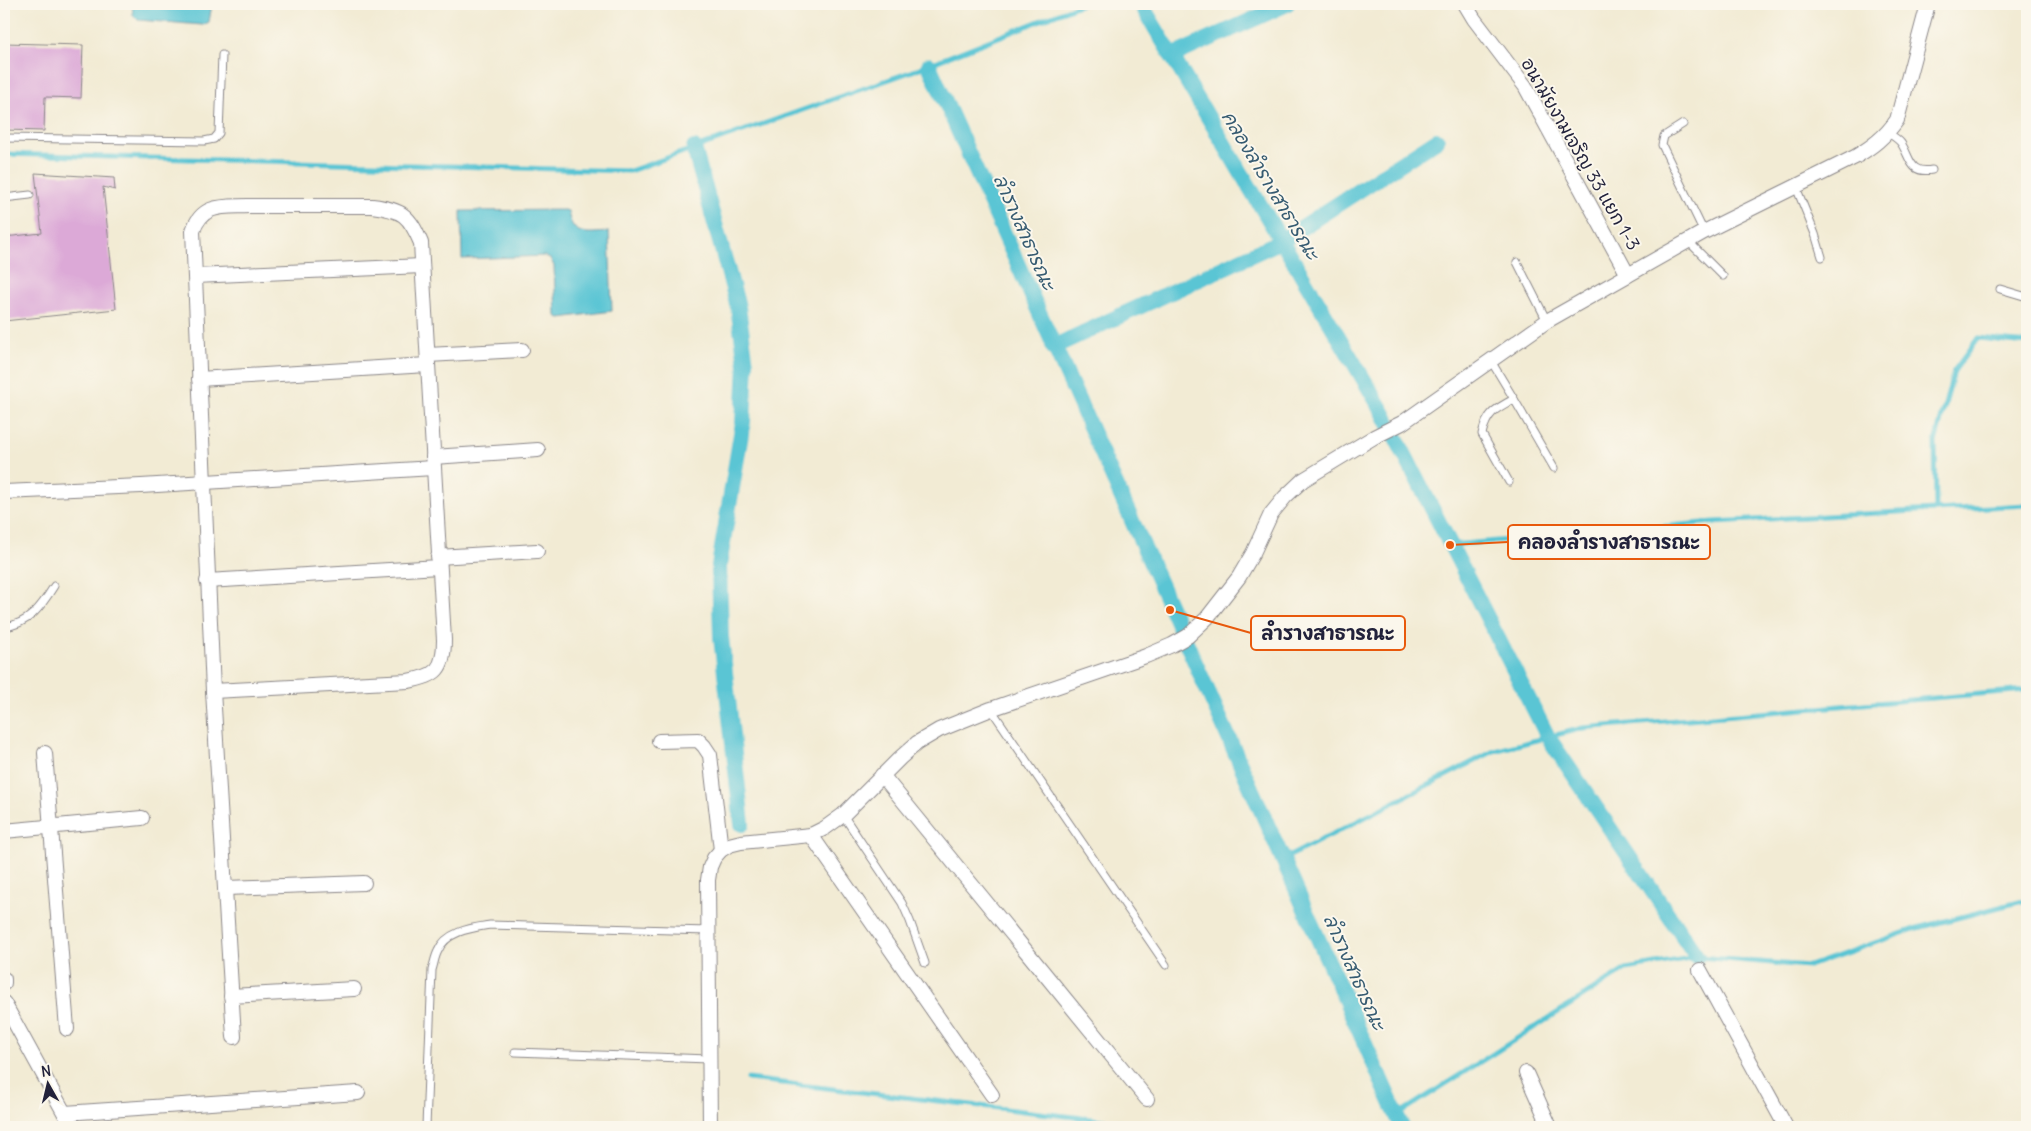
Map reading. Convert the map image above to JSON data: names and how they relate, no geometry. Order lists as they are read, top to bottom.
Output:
{
  "streets": {
    "street": ["อนามัยงามเจริญ 33 แยก 1-3"]
  },
  "water": ["คลองลำรางสาธารณะ", "ลำรางสาธารณะ"],
  "places": ["คลองลำรางสาธารณะ", "ลำรางสาธารณะ"],
  "north": "top"
}
